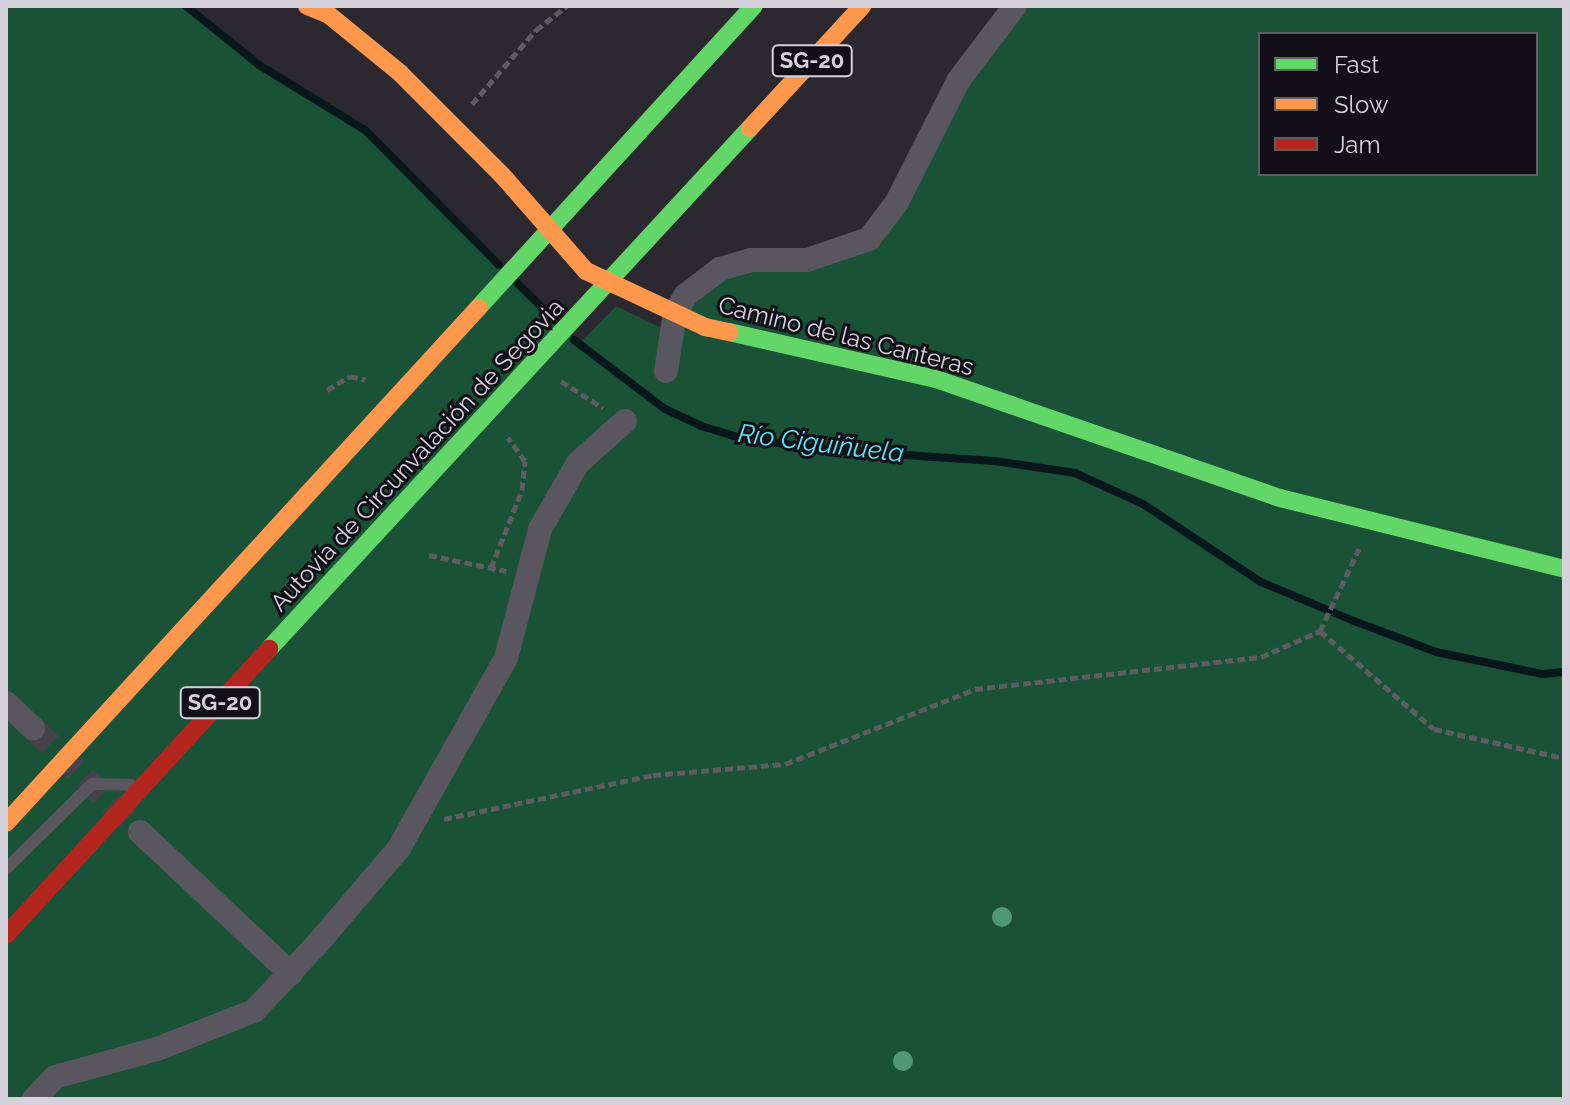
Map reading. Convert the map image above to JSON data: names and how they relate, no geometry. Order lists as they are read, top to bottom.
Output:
{
  "streets": {
    "main road": ["SG-20", "Camino de las Canteras", "Autovía de Circunvalación de Segovia"]
  },
  "water": ["Río Ciguiñuela"],
  "legend": ["Fast", "Slow", "Jam"]
}
